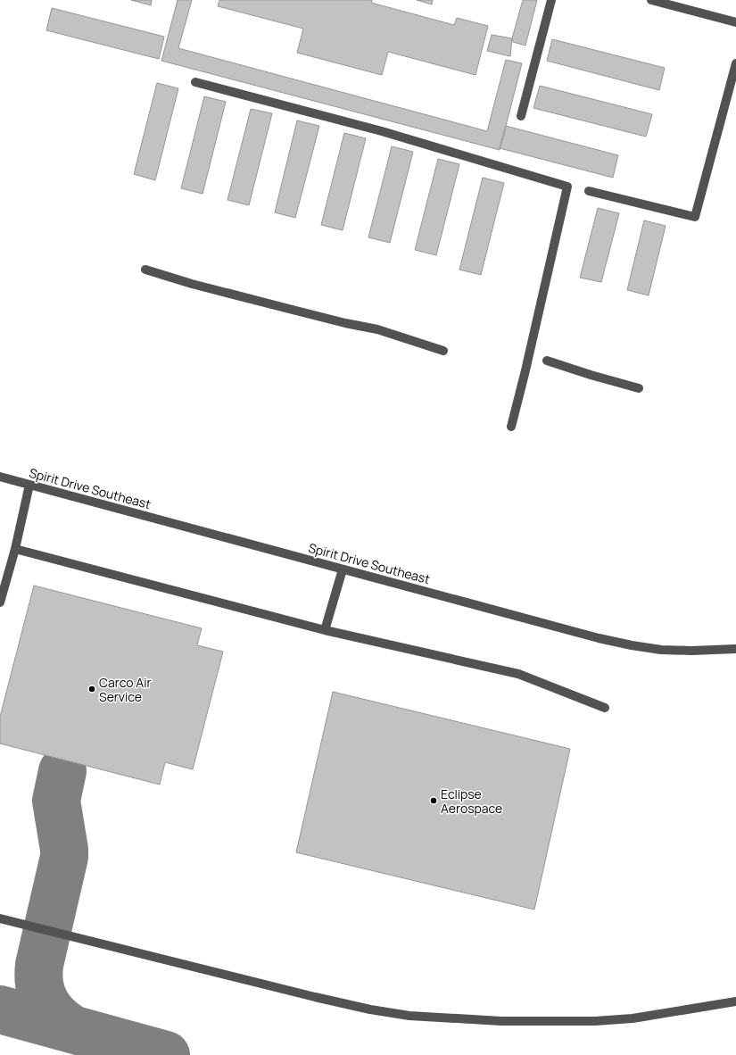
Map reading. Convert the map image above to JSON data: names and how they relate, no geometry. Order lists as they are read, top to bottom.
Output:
{
  "streets": {
    "street": ["Spirit Drive Southeast"]
  },
  "places": ["Carco Air Service", "Eclipse Aerospace"]
}
